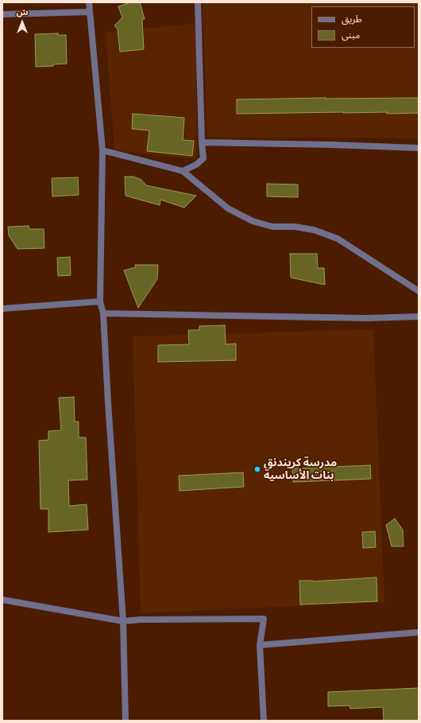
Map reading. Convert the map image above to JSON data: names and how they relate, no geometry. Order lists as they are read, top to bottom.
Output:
{
  "places": ["مدرسة كريندنق بنات الأساسية"],
  "legend": ["طريق", "مبنى"],
  "north": "top"
}
